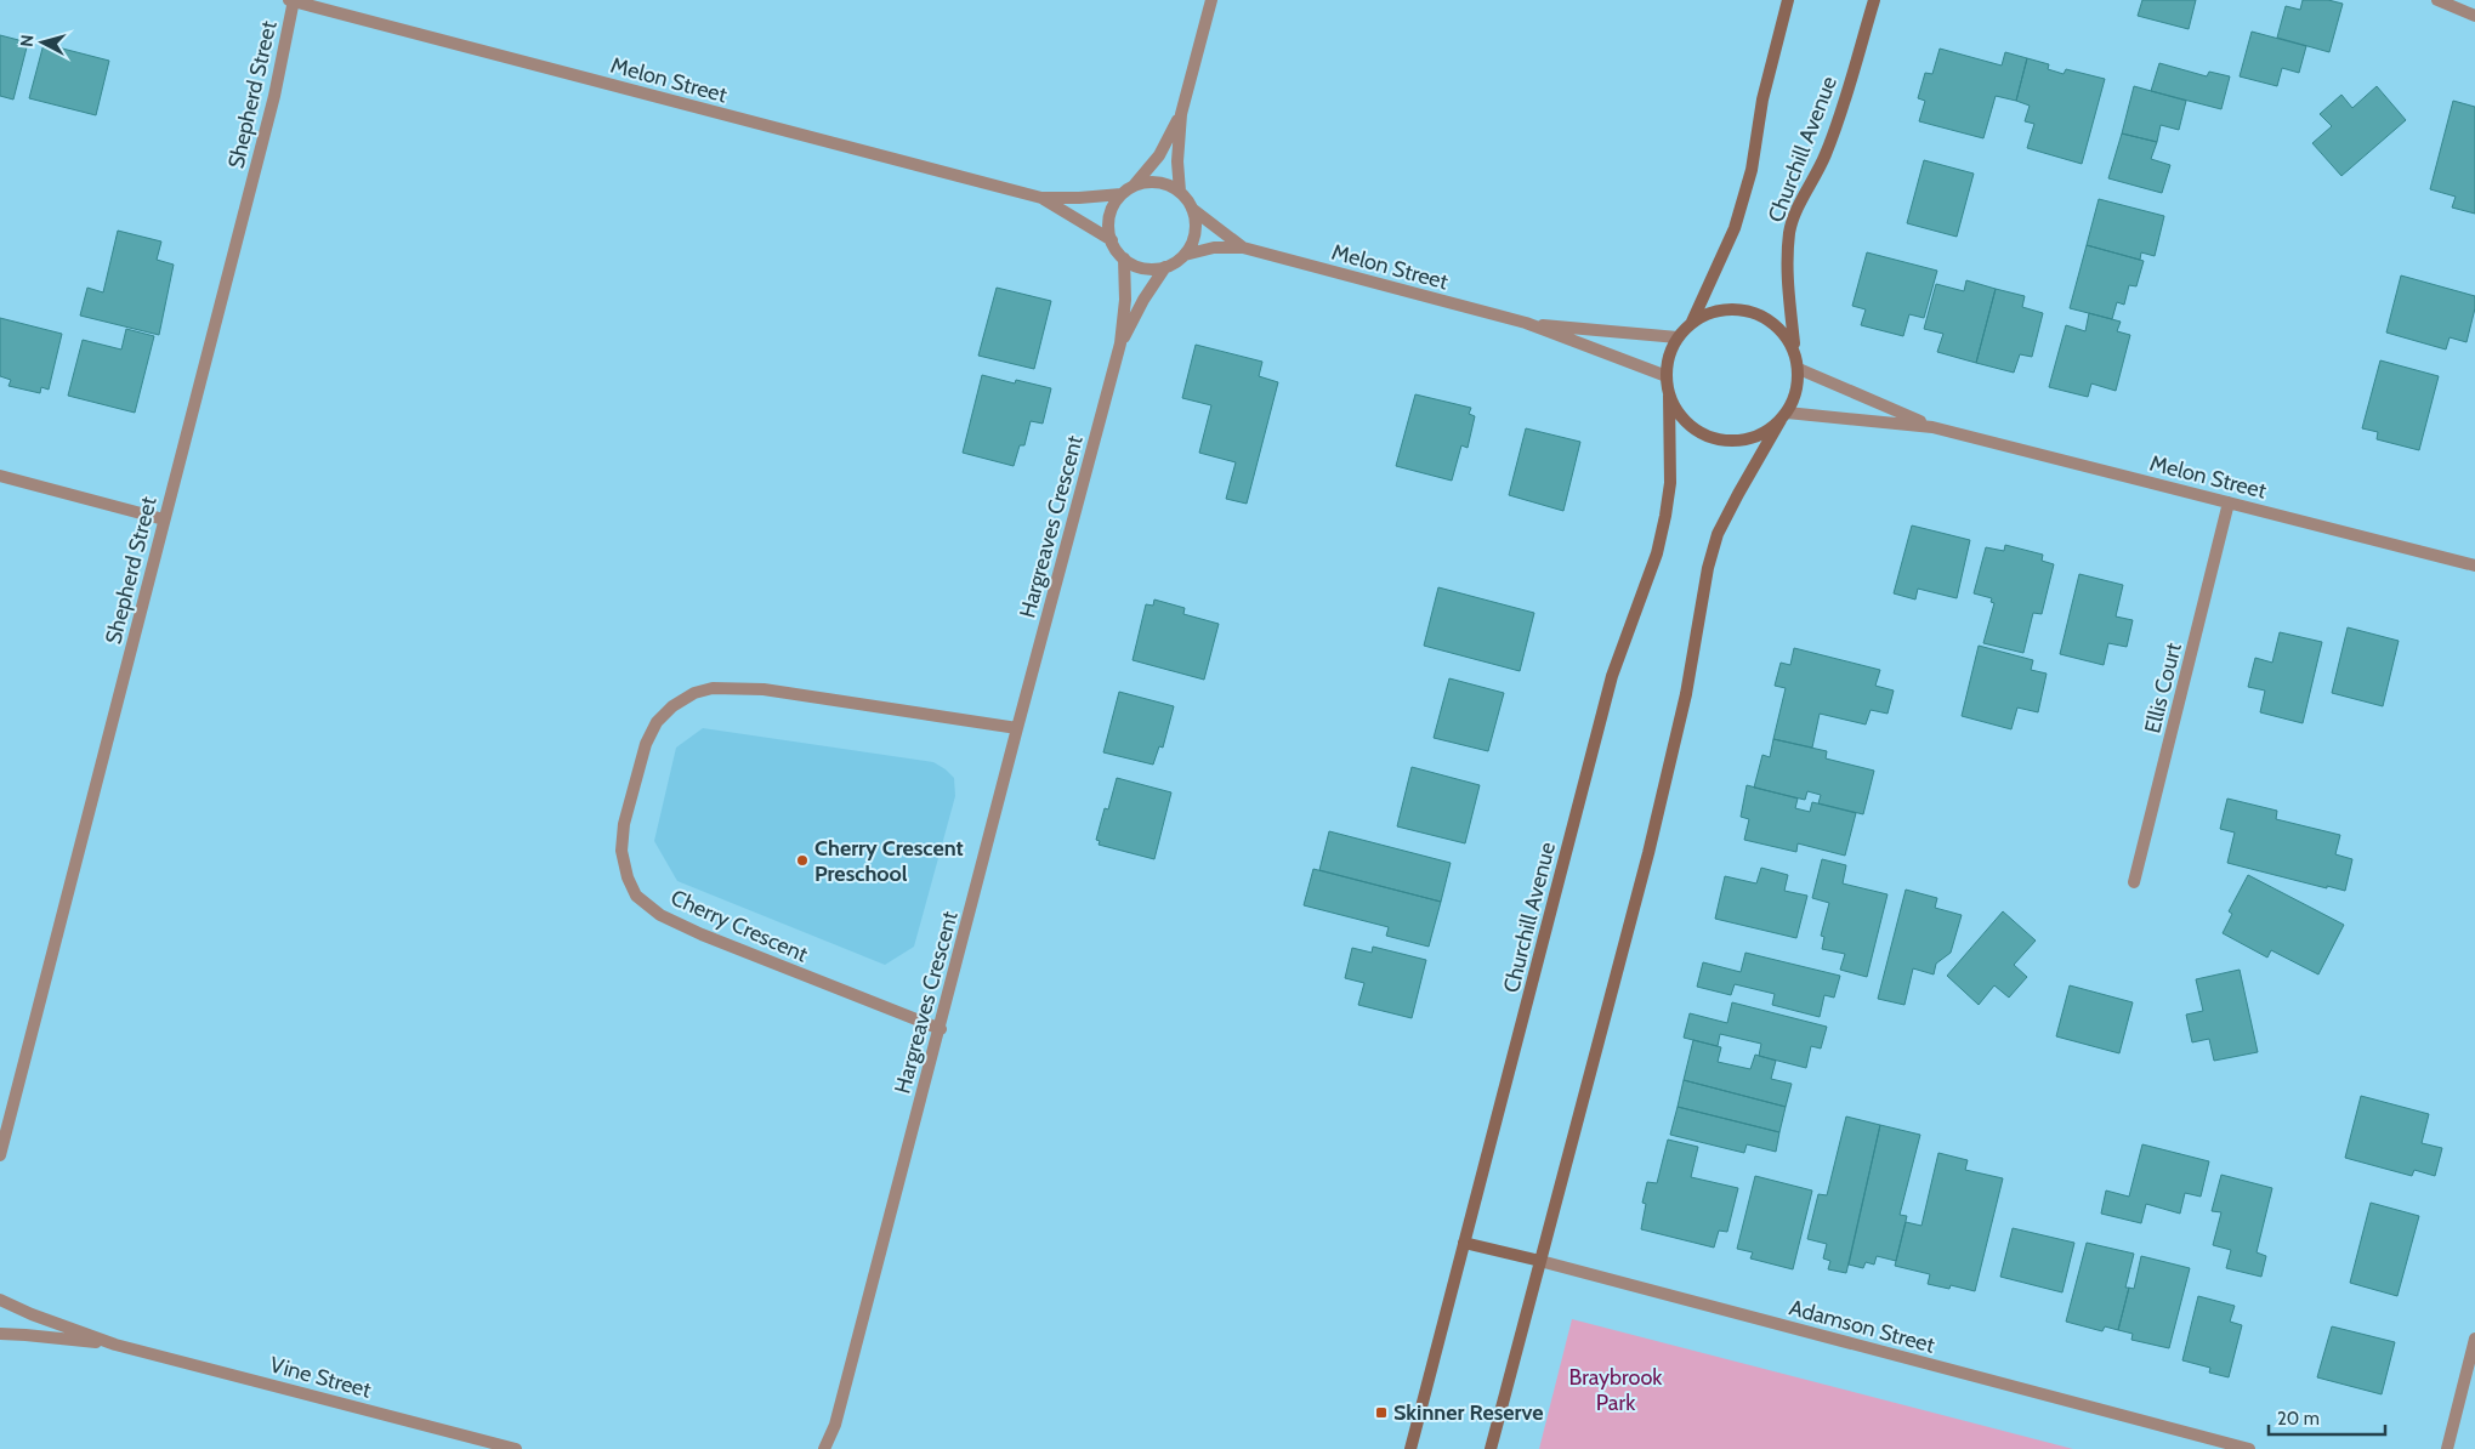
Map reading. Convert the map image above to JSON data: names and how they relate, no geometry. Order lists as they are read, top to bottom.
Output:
{
  "streets": {
    "main road": ["Churchill Avenue", "Adamson Street"],
    "street": [
      "Melon Street",
      "Shepherd Street",
      "Hargreaves Crescent",
      "Ellis Court",
      "Cherry Crescent",
      "Vine Street"
    ]
  },
  "crossings": [
    ["Melon Street", "Shepherd Street"],
    ["Melon Street", "Churchill Avenue"],
    ["Melon Street", "Hargreaves Crescent"],
    ["Melon Street", "Ellis Court"],
    ["Churchill Avenue", "Adamson Street"],
    ["Hargreaves Crescent", "Cherry Crescent"]
  ],
  "parks": ["Braybrook Park"],
  "places": {
    "other": ["Cherry Crescent Preschool"],
    "transit": ["Skinner Reserve"]
  },
  "scale_bar": "20 m",
  "north": "left"
}
